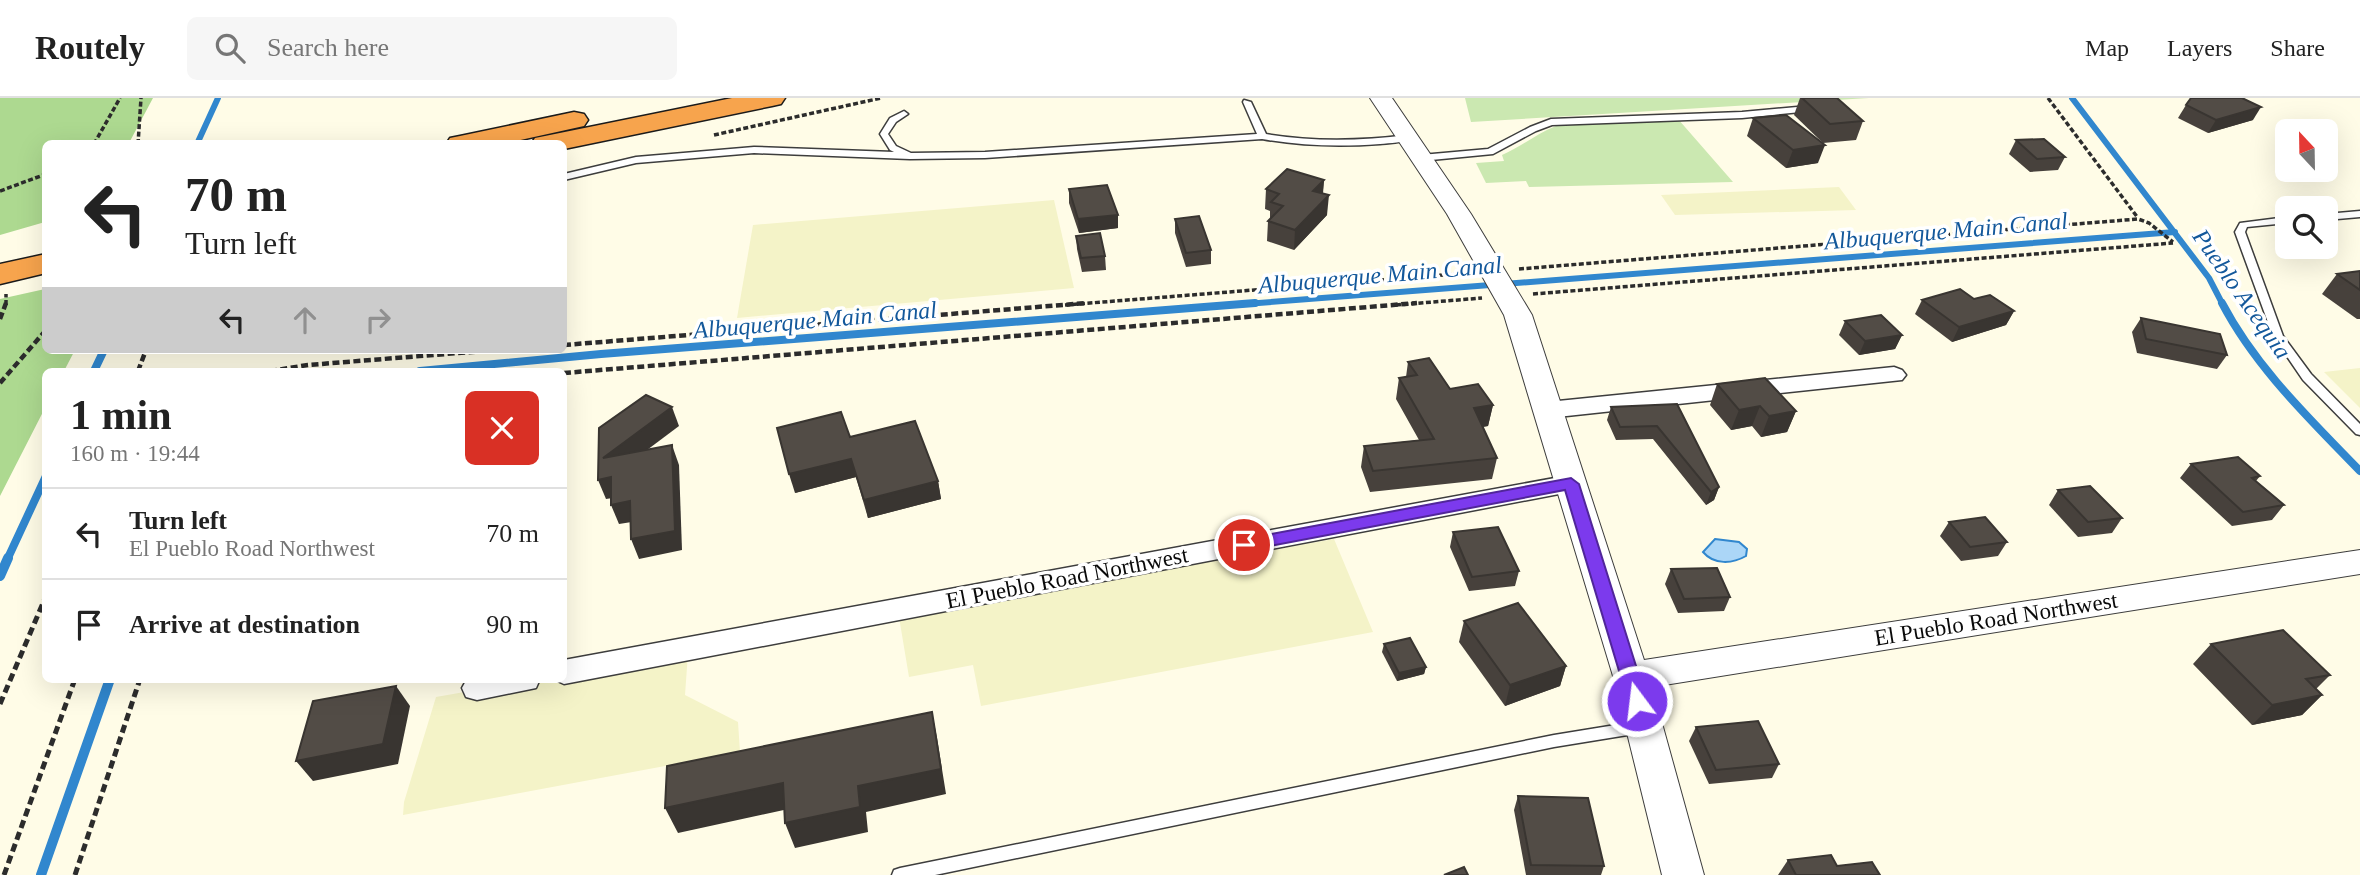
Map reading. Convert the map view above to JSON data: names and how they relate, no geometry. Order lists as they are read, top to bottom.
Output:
{
  "streets": {
    "street": ["El Pueblo Road Northwest"]
  },
  "water": ["Albuquerque Main Canal", "Pueblo Acequia"],
  "north": "top",
  "page": {
    "header": "Routely",
    "search": "Search here",
    "nav": ["Map", "Layers", "Share"],
    "turn": ["70 m", "Turn left"],
    "heading": ["1 min", "160 m · 19:44"],
    "list": [
      {
        "name": "Turn left",
        "note": "El Pueblo Road Northwest",
        "value": "70 m"
      },
      {
        "name": "Arrive at destination",
        "value": "90 m"
      }
    ]
  }
}
